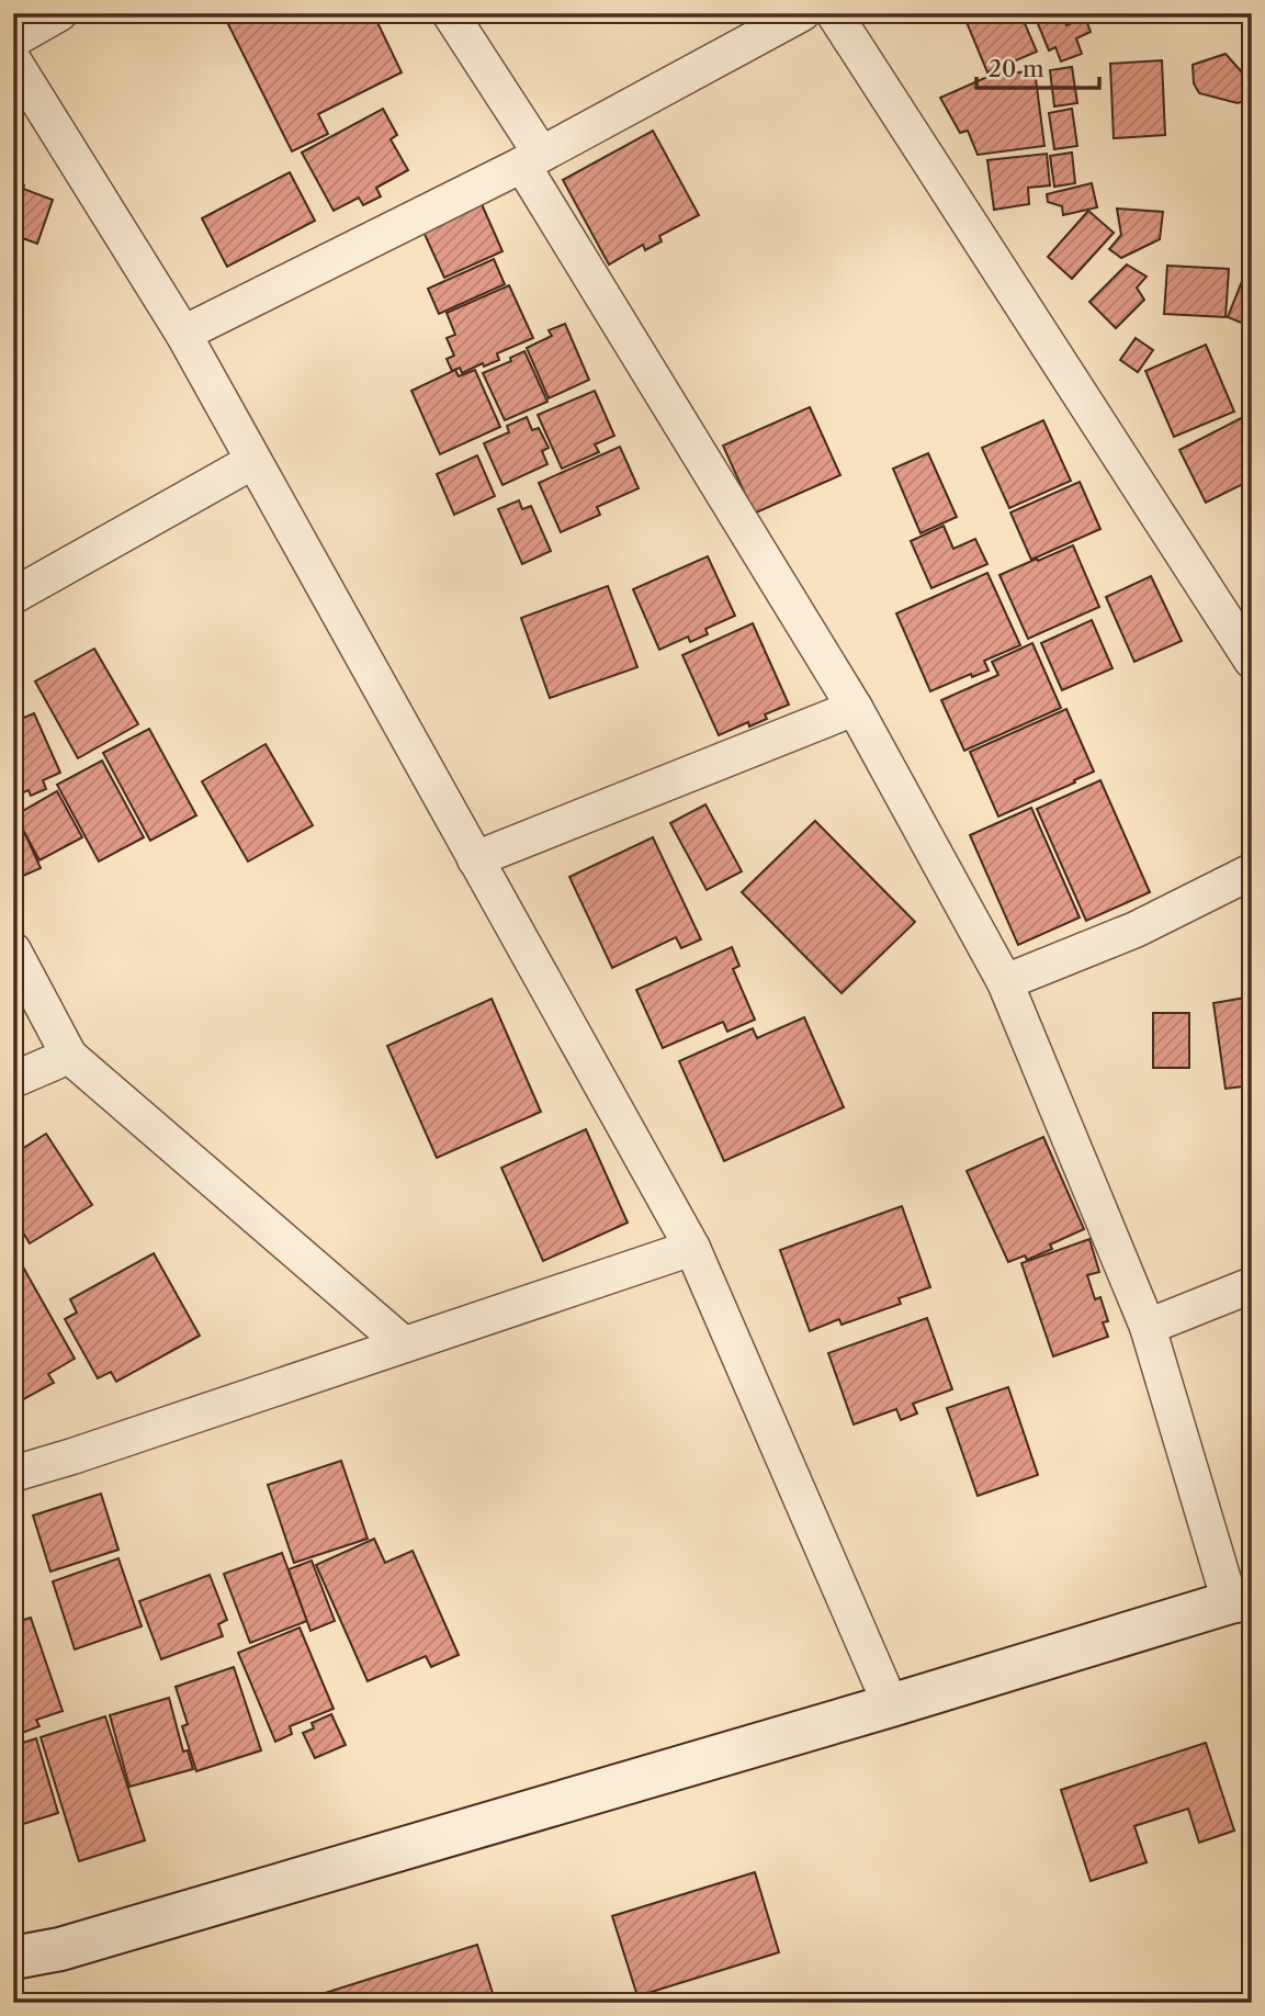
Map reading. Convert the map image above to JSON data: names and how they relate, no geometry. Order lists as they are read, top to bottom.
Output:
{
  "scale_bar": "20 m"
}
